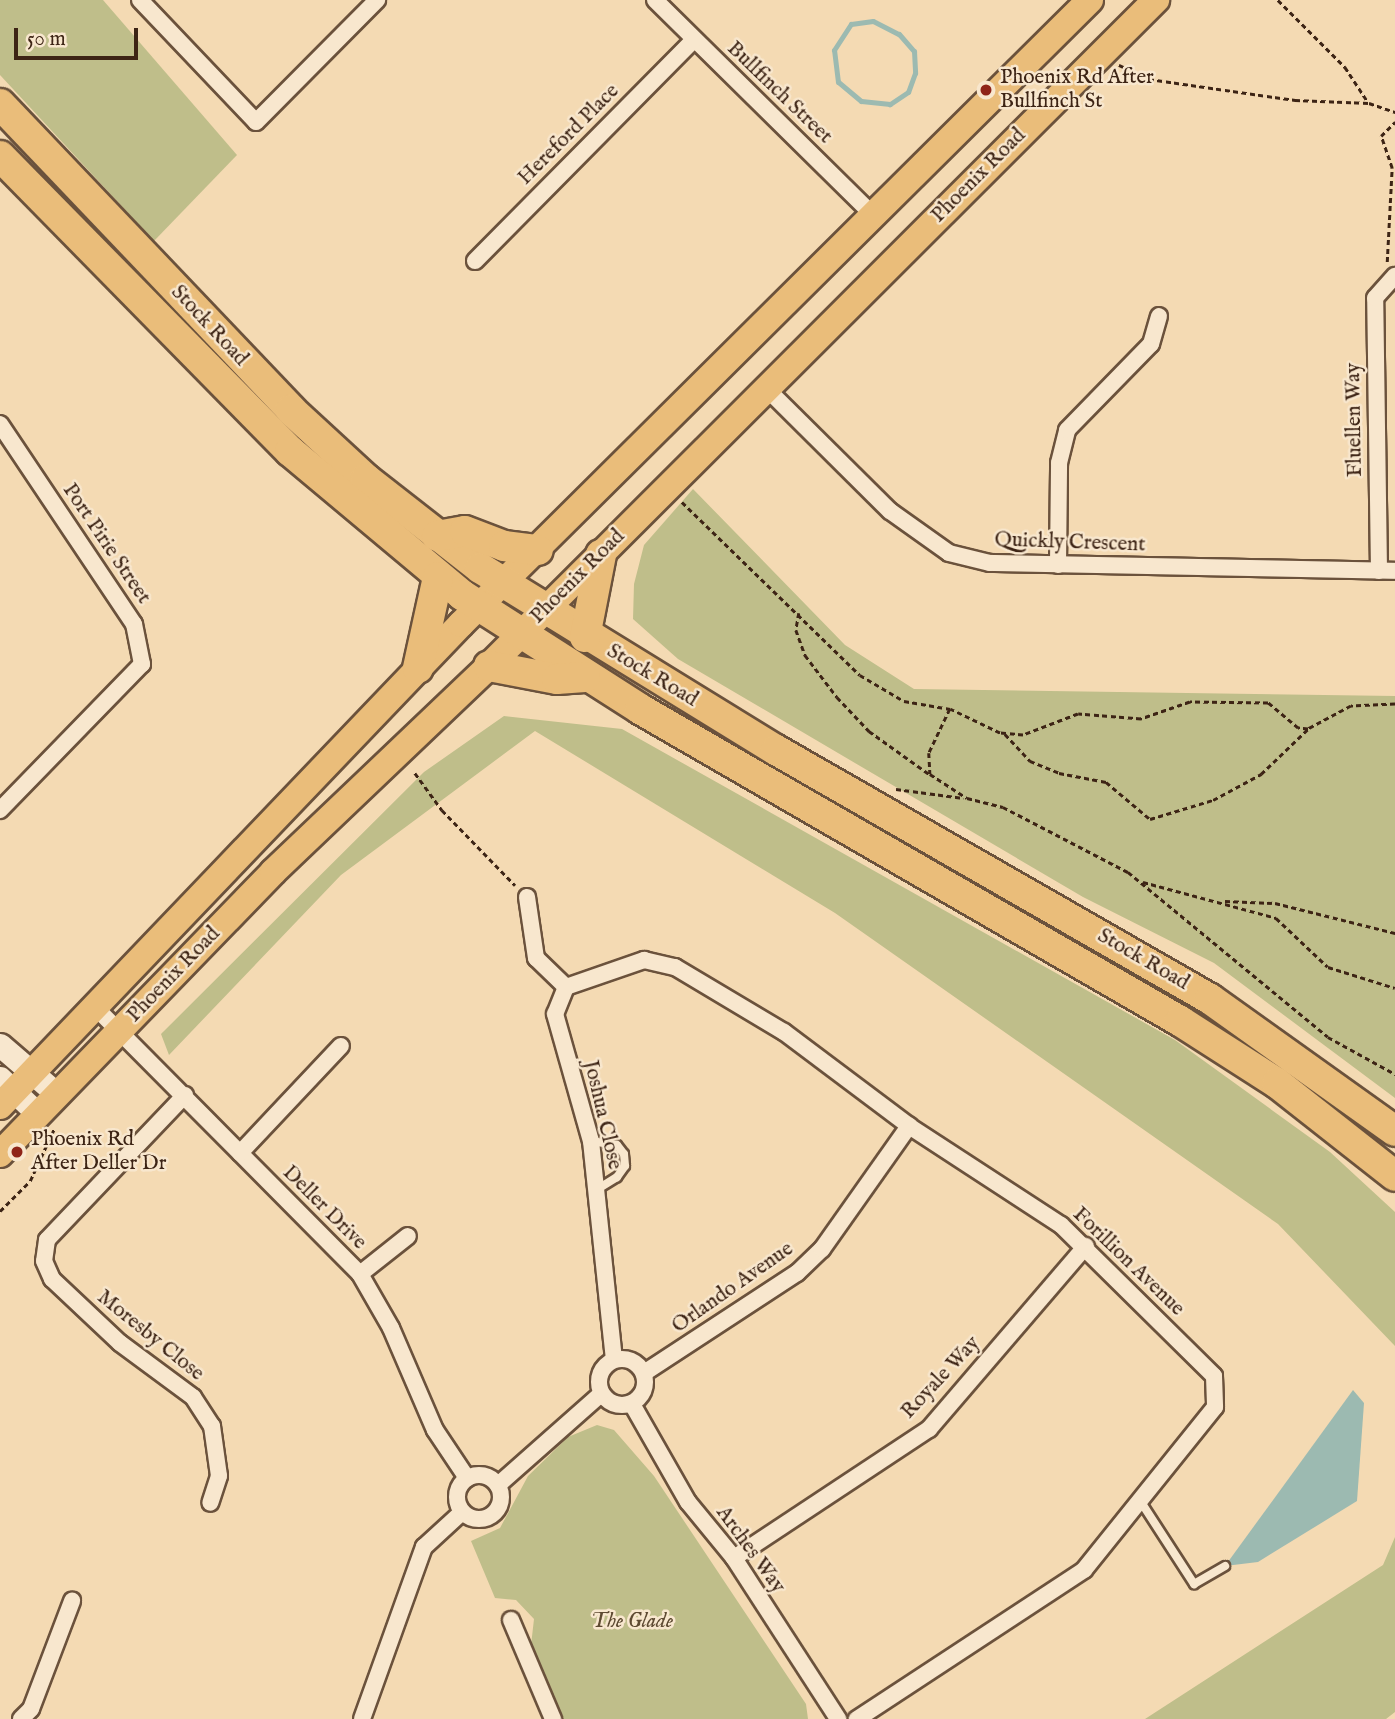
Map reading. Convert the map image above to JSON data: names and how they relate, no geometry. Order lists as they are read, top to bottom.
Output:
{
  "streets": {
    "highway": ["Stock Road"],
    "main road": ["Phoenix Road"],
    "street": [
      "Bullfinch Street",
      "Hereford Place",
      "Fluellen Way",
      "Quickly Crescent",
      "Port Pirie Street",
      "Joshua Close",
      "Deller Drive",
      "Forillion Avenue",
      "Orlando Avenue",
      "Moresby Close",
      "Royale Way",
      "Arches Way"
    ]
  },
  "crossings": [
    ["Bullfinch Street", "Hereford Place"],
    ["Bullfinch Street", "Phoenix Road"],
    ["Phoenix Road", "Stock Road"],
    ["Phoenix Road", "Quickly Crescent"],
    ["Phoenix Road", "Deller Drive"],
    ["Fluellen Way", "Quickly Crescent"],
    ["Joshua Close", "Forillion Avenue"],
    ["Joshua Close", "Orlando Avenue"],
    ["Joshua Close", "Arches Way"],
    ["Deller Drive", "Moresby Close"],
    ["Forillion Avenue", "Orlando Avenue"],
    ["Forillion Avenue", "Royale Way"],
    ["Orlando Avenue", "Arches Way"],
    ["Royale Way", "Arches Way"]
  ],
  "parks": ["The Glade"],
  "places": ["Phoenix Rd After Bullfinch St", "Phoenix Rd After Deller Dr"],
  "scale_bar": "50 m"
}
